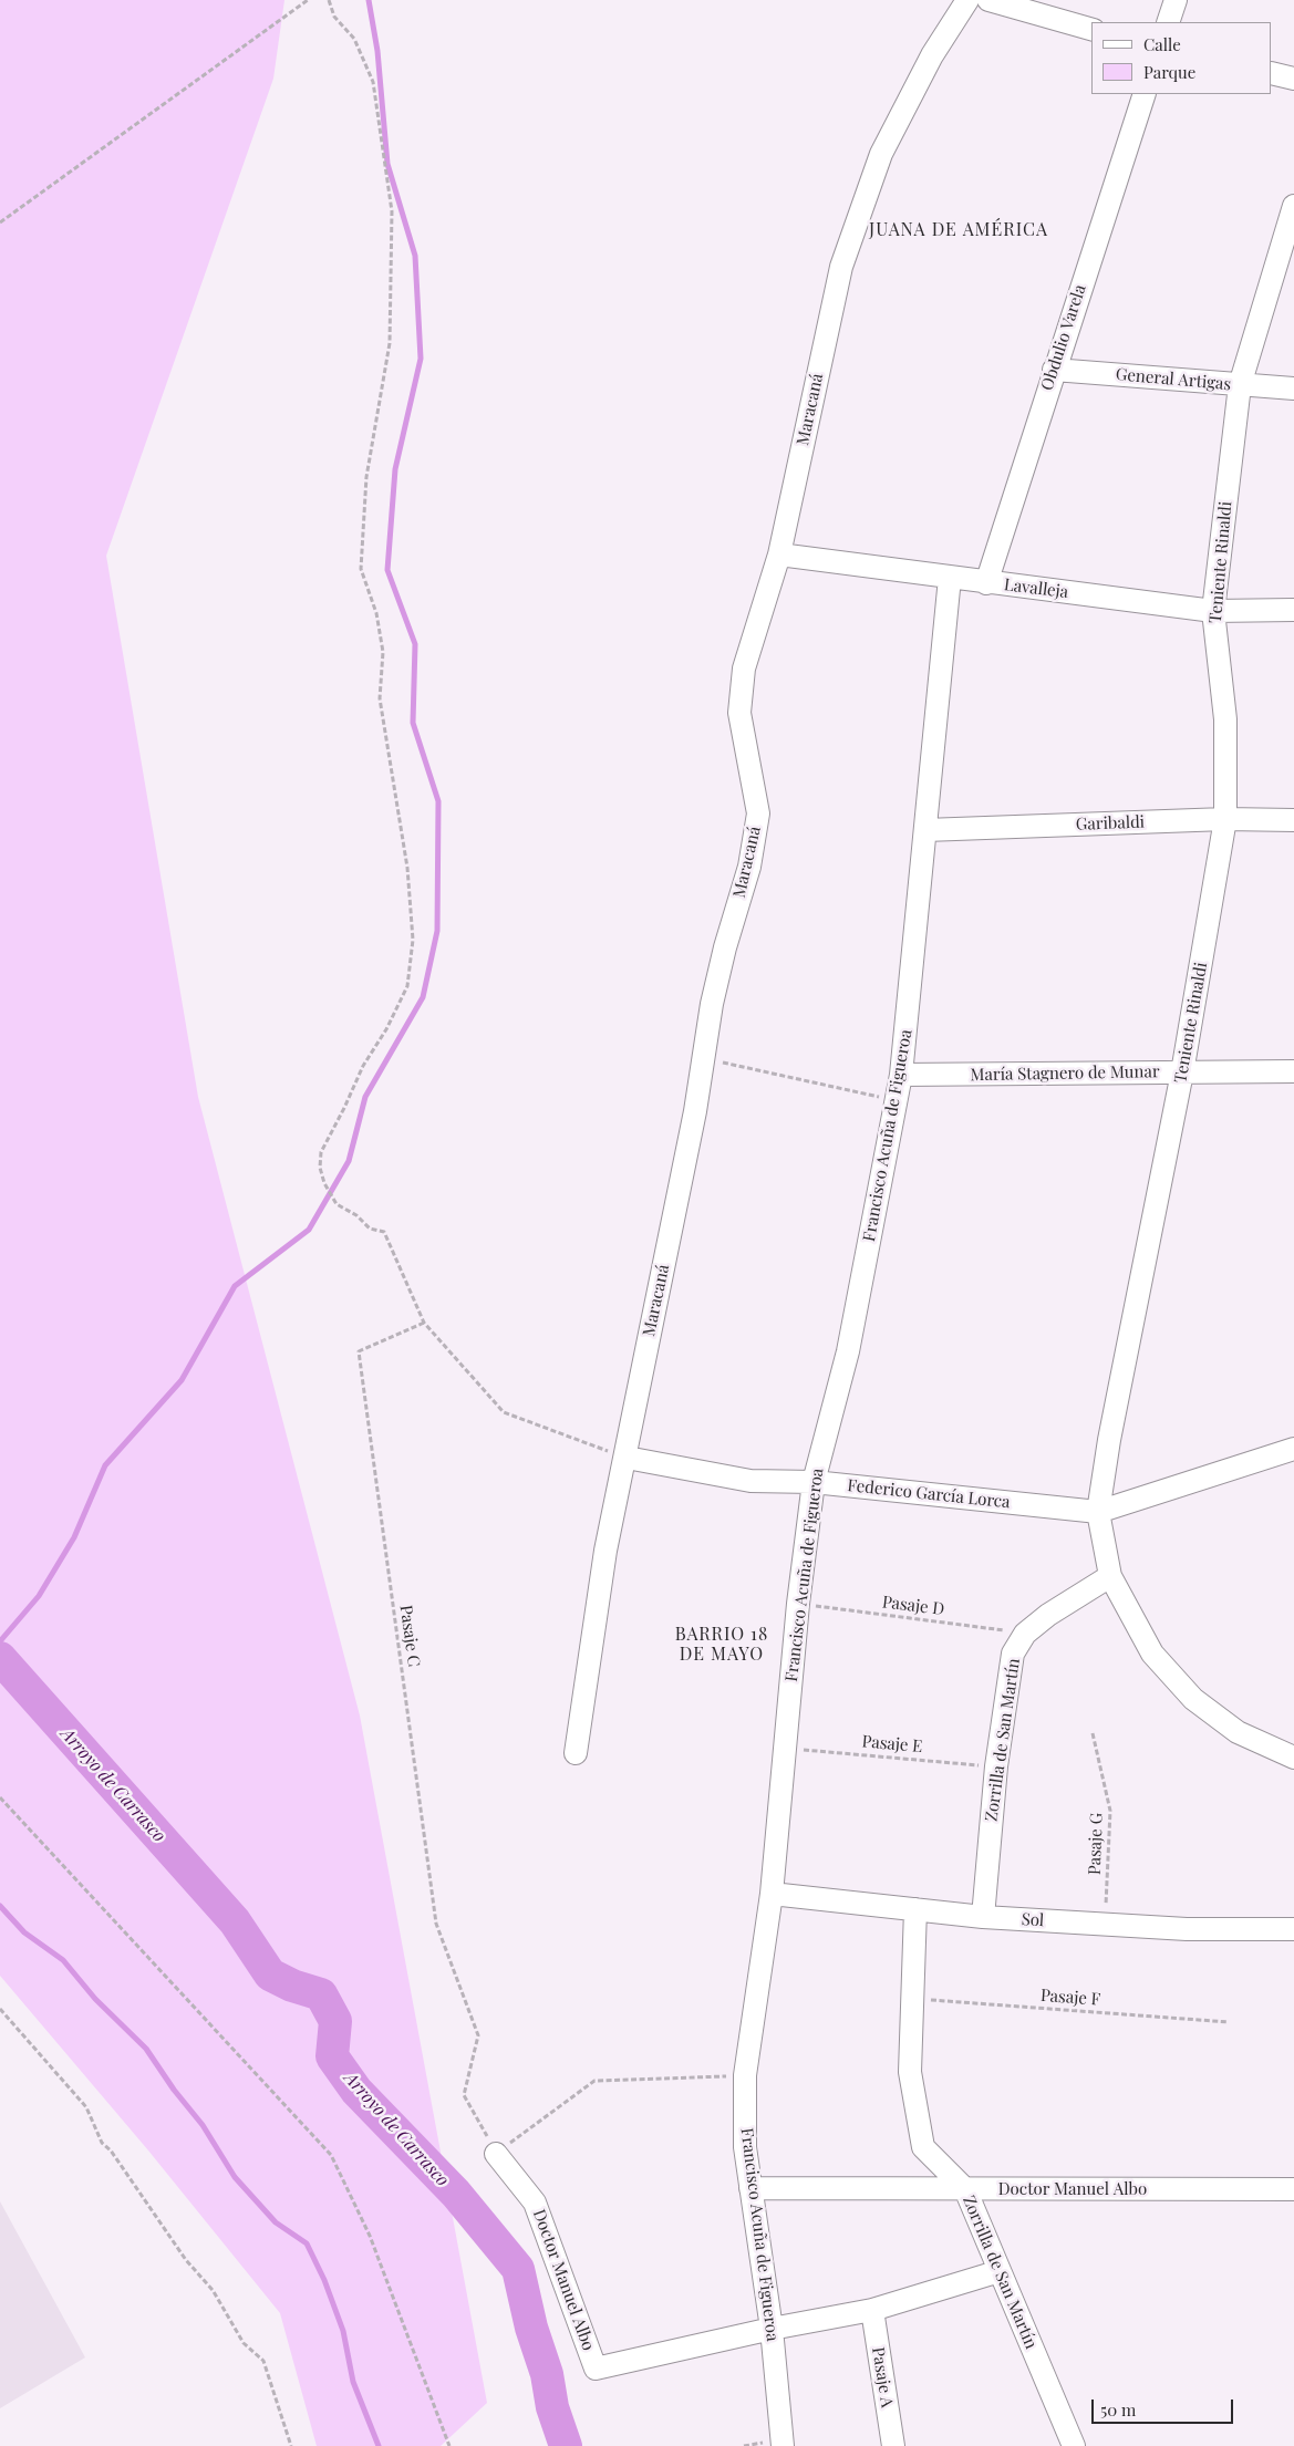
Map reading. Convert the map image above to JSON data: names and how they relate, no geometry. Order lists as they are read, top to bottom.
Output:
{
  "streets": {
    "street": [
      "Obdulio Varela",
      "General Artigas",
      "Maracaná",
      "Teniente Rinaldi",
      "Lavalleja",
      "Garibaldi",
      "María Stagnero de Munar",
      "Francisco Acuña de Figueroa",
      "Federico García Lorca",
      "Zorrilla de San Martín",
      "Sol",
      "Doctor Manuel Albo",
      "Pasaje A"
    ],
    "path": [
      "Pasaje D",
      "Pasaje C",
      "Pasaje E",
      "Pasaje G",
      "Pasaje F"
    ]
  },
  "crossings": [
    ["Obdulio Varela", "General Artigas"],
    ["Obdulio Varela", "Lavalleja"],
    ["General Artigas", "Teniente Rinaldi"],
    ["Maracaná", "Lavalleja"],
    ["Maracaná", "Federico García Lorca"],
    ["Teniente Rinaldi", "Lavalleja"],
    ["Teniente Rinaldi", "Garibaldi"],
    ["Teniente Rinaldi", "María Stagnero de Munar"],
    ["Teniente Rinaldi", "Federico García Lorca"],
    ["Teniente Rinaldi", "Zorrilla de San Martín"],
    ["Lavalleja", "Francisco Acuña de Figueroa"],
    ["Garibaldi", "Francisco Acuña de Figueroa"],
    ["María Stagnero de Munar", "Francisco Acuña de Figueroa"],
    ["Francisco Acuña de Figueroa", "Federico García Lorca"],
    ["Francisco Acuña de Figueroa", "Pasaje D"],
    ["Francisco Acuña de Figueroa", "Pasaje E"],
    ["Francisco Acuña de Figueroa", "Sol"],
    ["Francisco Acuña de Figueroa", "Doctor Manuel Albo"],
    ["Pasaje D", "Zorrilla de San Martín"],
    ["Pasaje C", "Doctor Manuel Albo"],
    ["Zorrilla de San Martín", "Pasaje E"],
    ["Zorrilla de San Martín", "Sol"],
    ["Zorrilla de San Martín", "Pasaje F"],
    ["Zorrilla de San Martín", "Doctor Manuel Albo"],
    ["Pasaje G", "Sol"],
    ["Doctor Manuel Albo", "Pasaje A"]
  ],
  "districts": ["JUANA DE AMÉRICA", "BARRIO 18 DE MAYO"],
  "water": ["Arroyo de Carrasco"],
  "legend": ["Calle", "Parque"],
  "scale_bar": "50 m"
}
